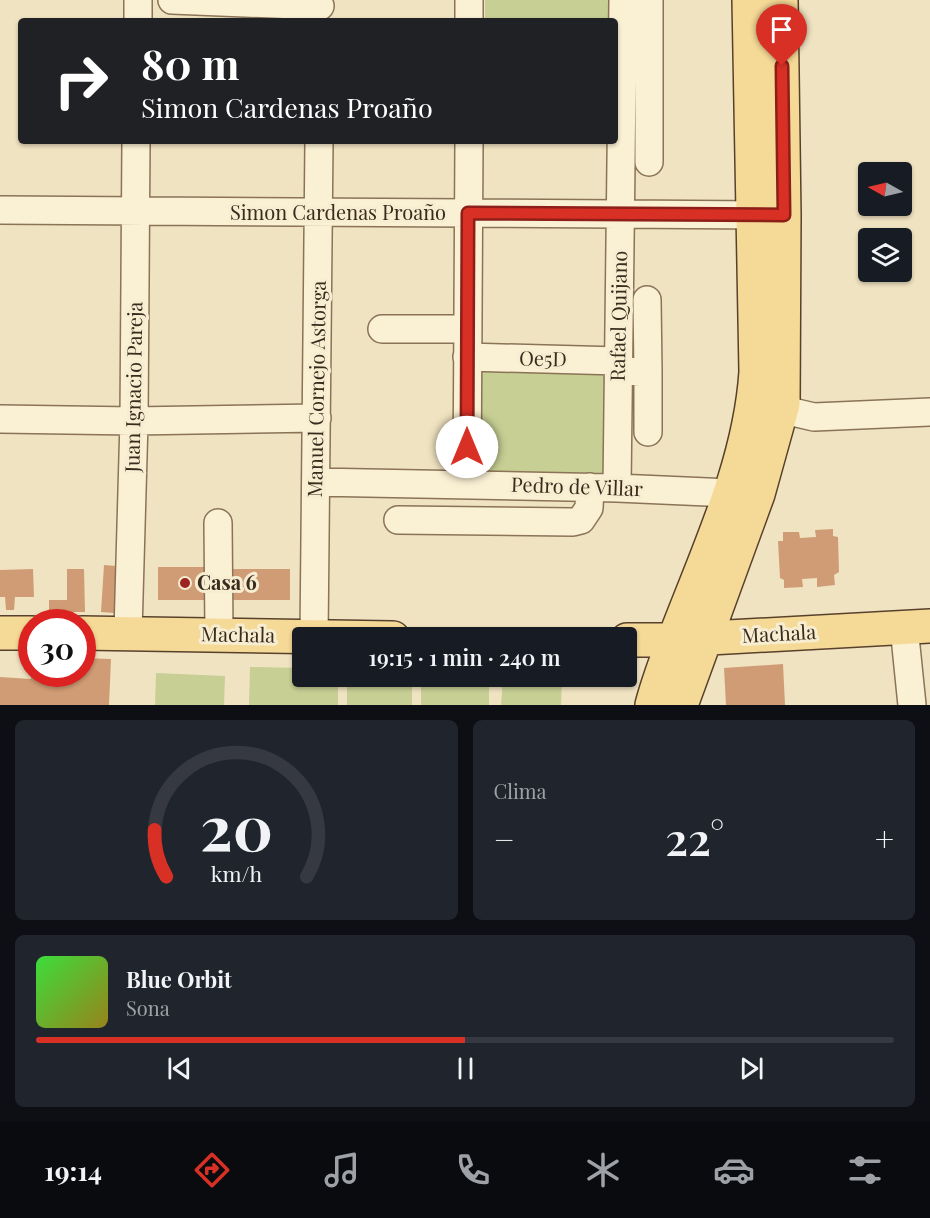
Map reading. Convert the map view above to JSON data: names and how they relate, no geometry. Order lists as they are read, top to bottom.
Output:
{
  "streets": {
    "main road": ["Machala"],
    "street": [
      "Simon Cardenas Proaño",
      "Rafael Quijano",
      "Oe5D",
      "Juan Ignacio Pareja",
      "Manuel Cornejo Astorga",
      "Pedro de Villar"
    ]
  },
  "crossings": [
    ["Simon Cardenas Proaño", "Rafael Quijano"],
    ["Simon Cardenas Proaño", "Juan Ignacio Pareja"],
    ["Simon Cardenas Proaño", "Manuel Cornejo Astorga"],
    ["Rafael Quijano", "Oe5D"],
    ["Rafael Quijano", "Pedro de Villar"],
    ["Juan Ignacio Pareja", "Machala"],
    ["Manuel Cornejo Astorga", "Pedro de Villar"]
  ],
  "places": ["Casa 6"],
  "north": "left",
  "page": {
    "turn": ["80 m", "Simon Cardenas Proaño"],
    "limit": "30",
    "trip": "19:15 · 1 min · 240 m",
    "tile": "Clima",
    "heat": ["−", "22°", "+"],
    "song": ["Blue Orbit", "Sona"],
    "tabs": "19:14",
    "gauge": ["20", "km/h"]
  }
}
